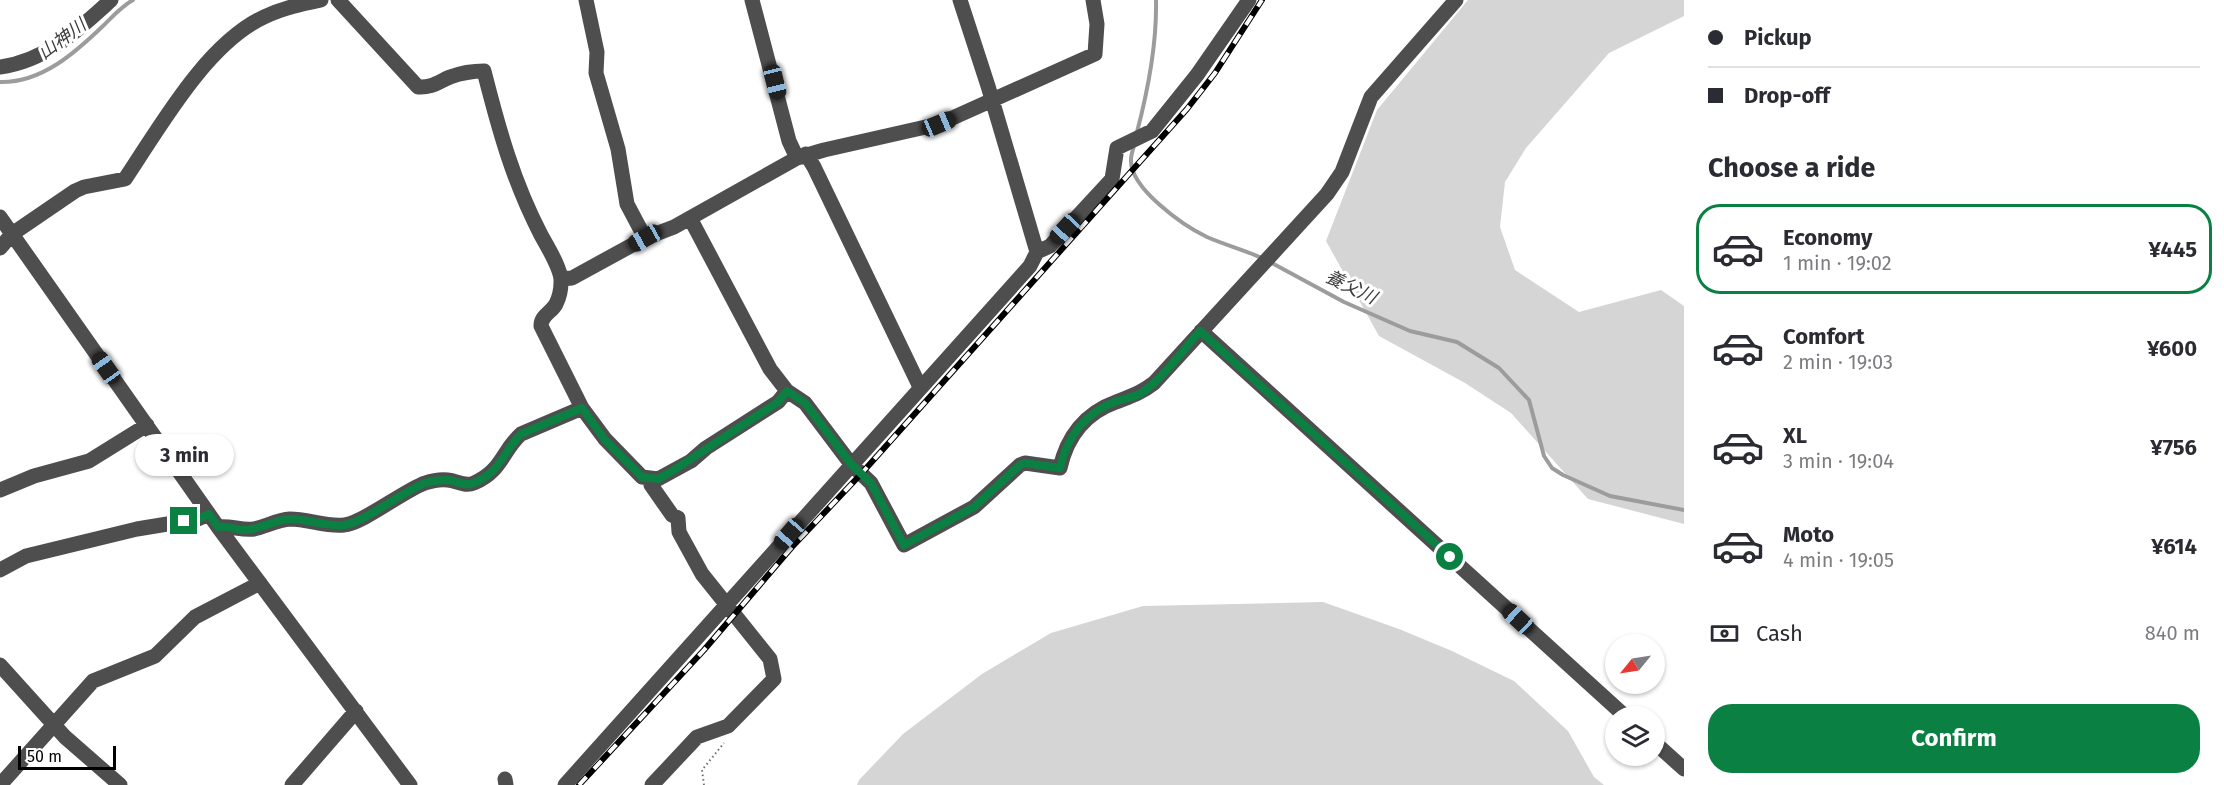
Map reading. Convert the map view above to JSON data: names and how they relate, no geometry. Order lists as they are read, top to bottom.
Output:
{
  "water": ["山神川", "養父川"],
  "scale_bar": "50 m",
  "north": "bottom left",
  "page": {
    "banner": ["Pickup", "Drop-off"],
    "heading": "Choose a ride",
    "list": [
      {
        "name": "Economy",
        "note": "1 min · 19:02",
        "value": "¥445"
      },
      {
        "name": "Comfort",
        "note": "2 min · 19:03",
        "value": "¥600"
      },
      {
        "name": "XL",
        "note": "3 min · 19:04",
        "value": "¥756"
      },
      {
        "name": "Moto",
        "note": "4 min · 19:05",
        "value": "¥614"
      }
    ],
    "bubble": "3 min",
    "pay": ["Cash", "840 m"],
    "buttons": "Confirm",
    "scale": "50 m"
  }
}
